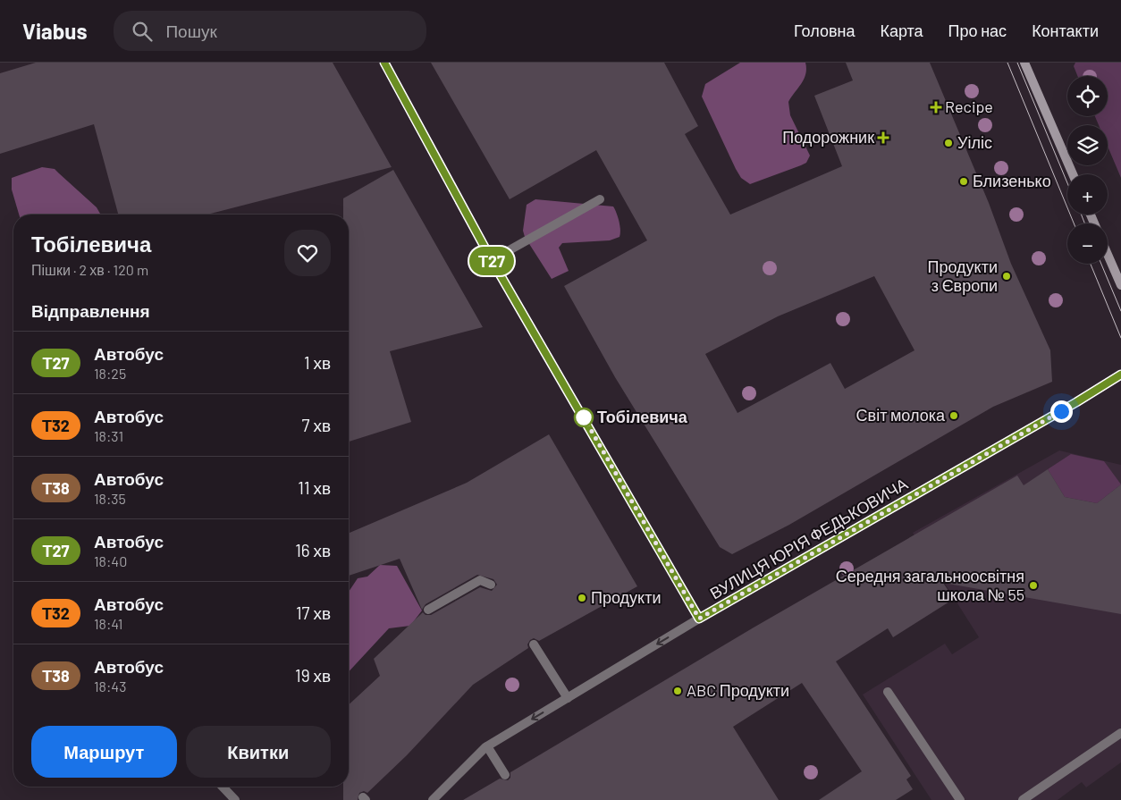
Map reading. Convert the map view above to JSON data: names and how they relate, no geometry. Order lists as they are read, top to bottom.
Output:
{
  "streets": {
    "main road": ["ВУЛИЦЯ ЮРІЯ ФЕДЬКОВИЧА"]
  },
  "places": {
    "health": ["Recipe", "Подорожник"],
    "other": [
      "Уіліс",
      "Близенько",
      "Продукти з Європи",
      "Світ молока",
      "Тобілевича",
      "Середня загальноосвітня школа № 55",
      "Продукти",
      "ABC Продукти"
    ]
  },
  "lines": ["bus line Т27"],
  "page": {
    "header": "Viabus",
    "search": "Пошук",
    "nav": [
      "Головна",
      "Карта",
      "Про нас",
      "Контакти"
    ],
    "on_map": "Т27",
    "map_buttons": ["+", "−"],
    "heading": [
      ["Тобілевича", "Пішки · 2 хв · 120 m"],
      "Відправлення"
    ],
    "list": [
      {
        "mark": "Т27",
        "name": "Автобус",
        "note": "18:25",
        "value": "1 хв"
      },
      {
        "mark": "Т32",
        "name": "Автобус",
        "note": "18:31",
        "value": "7 хв"
      },
      {
        "mark": "Т38",
        "name": "Автобус",
        "note": "18:35",
        "value": "11 хв"
      },
      {
        "mark": "Т27",
        "name": "Автобус",
        "note": "18:40",
        "value": "16 хв"
      },
      {
        "mark": "Т32",
        "name": "Автобус",
        "note": "18:41",
        "value": "17 хв"
      },
      {
        "mark": "Т38",
        "name": "Автобус",
        "note": "18:43",
        "value": "19 хв"
      }
    ],
    "buttons": ["Маршрут", "Квитки"]
  }
}
